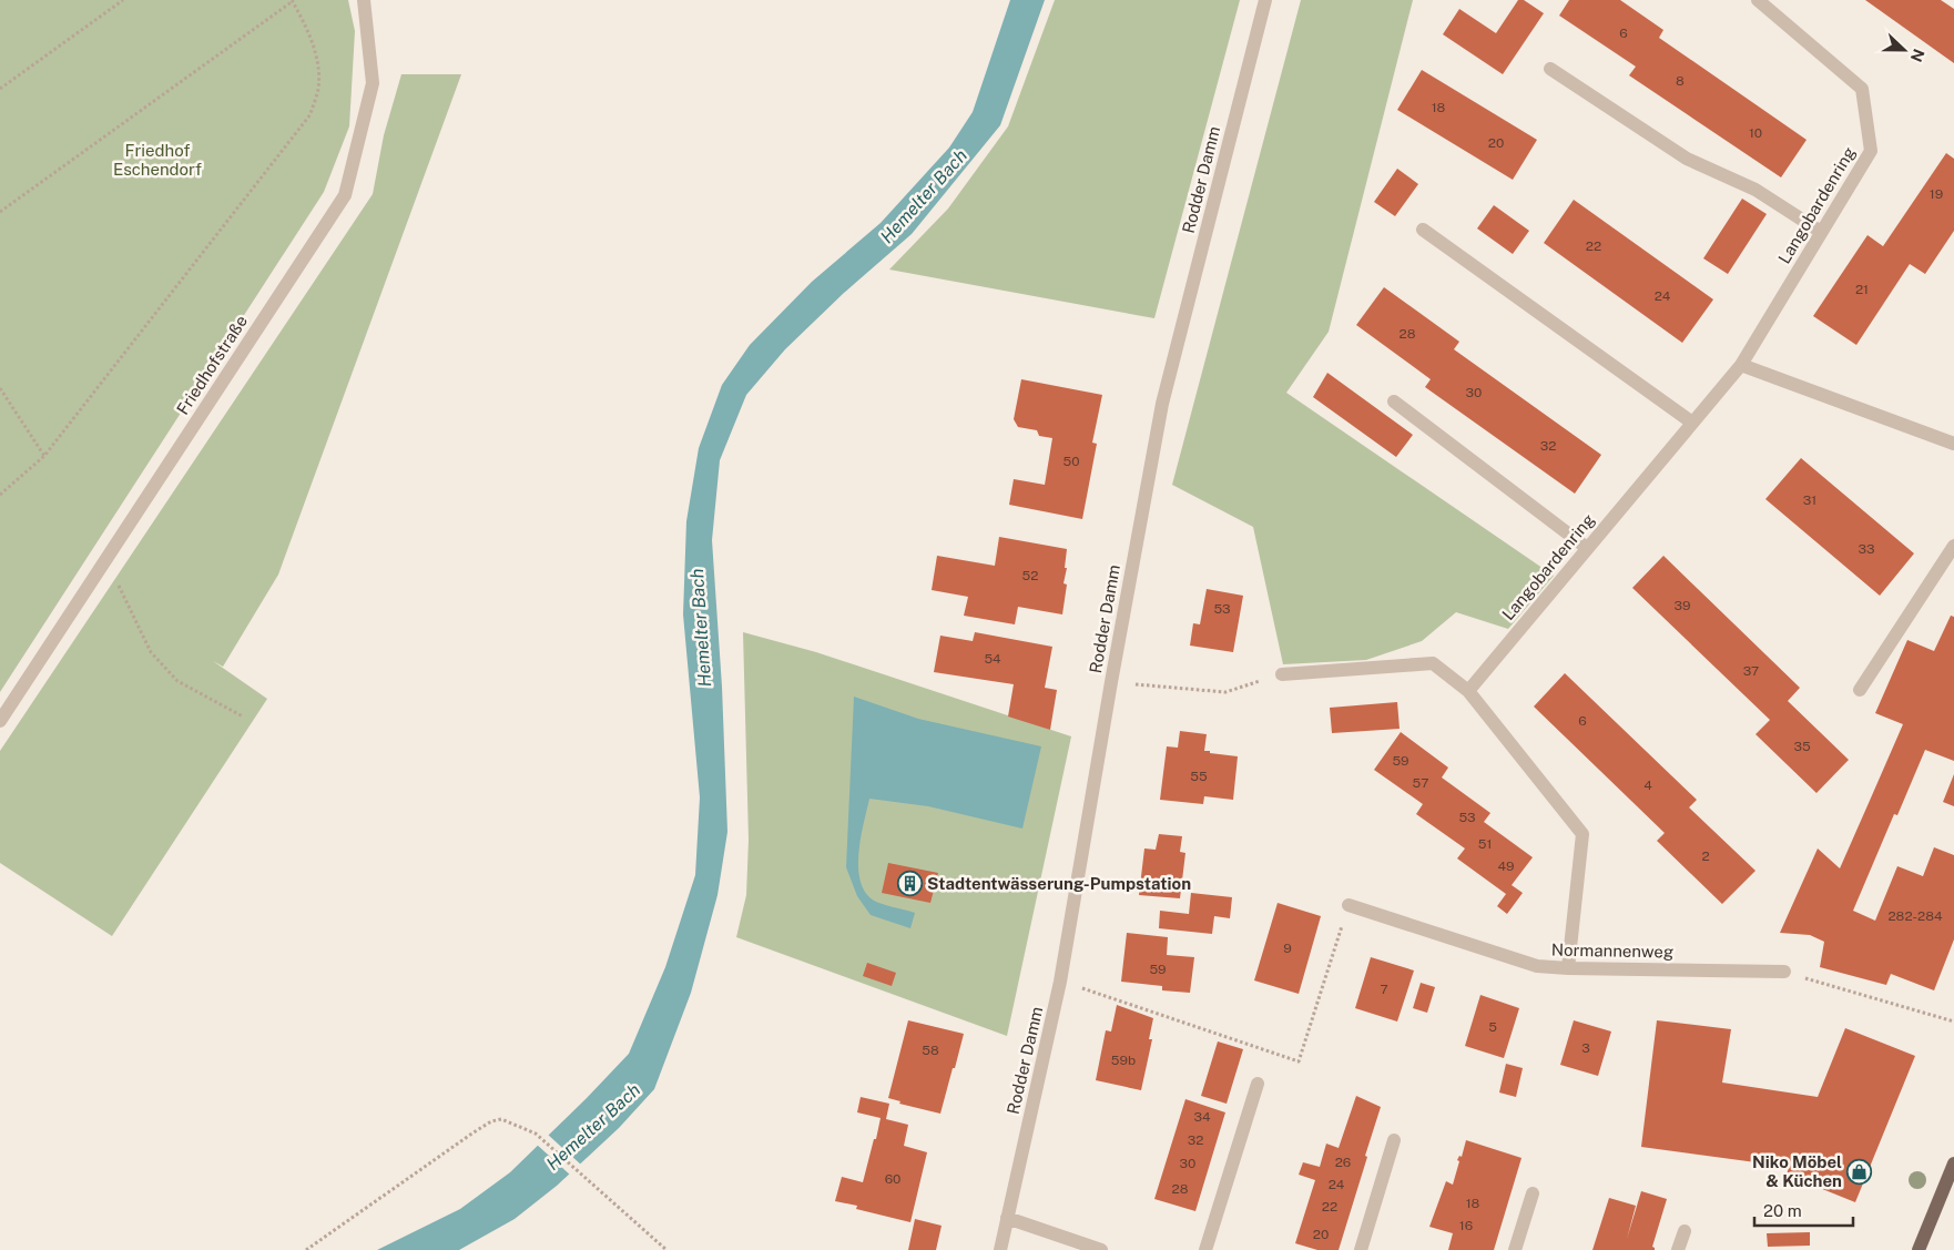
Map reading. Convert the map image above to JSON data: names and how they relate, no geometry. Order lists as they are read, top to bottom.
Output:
{
  "streets": {
    "street": [
      "Rodder Damm",
      "Langobardenring",
      "Friedhofstraße",
      "Normannenweg"
    ]
  },
  "water": ["Hemelter Bach"],
  "parks": ["Friedhof Eschendorf"],
  "places": {
    "building": ["Stadtentwässerung-Pumpstation"],
    "shop": ["Niko Möbel & Küchen"]
  },
  "house_numbers": [
    "6",
    "8",
    "18",
    "10",
    "20",
    "19",
    "22",
    "21",
    "24",
    "28",
    "30",
    "32",
    "50",
    "31",
    "33",
    "52",
    "39",
    "53",
    "54",
    "37",
    "6",
    "35",
    "59",
    "55",
    "57",
    "4",
    "53",
    "51",
    "2",
    "49",
    "282-284",
    "9",
    "59",
    "7",
    "5",
    "3",
    "58",
    "59b",
    "34",
    "32",
    "26",
    "30",
    "60",
    "24",
    "28",
    "18",
    "22",
    "16",
    "20"
  ],
  "scale_bar": "20 m",
  "north": "right"
}
